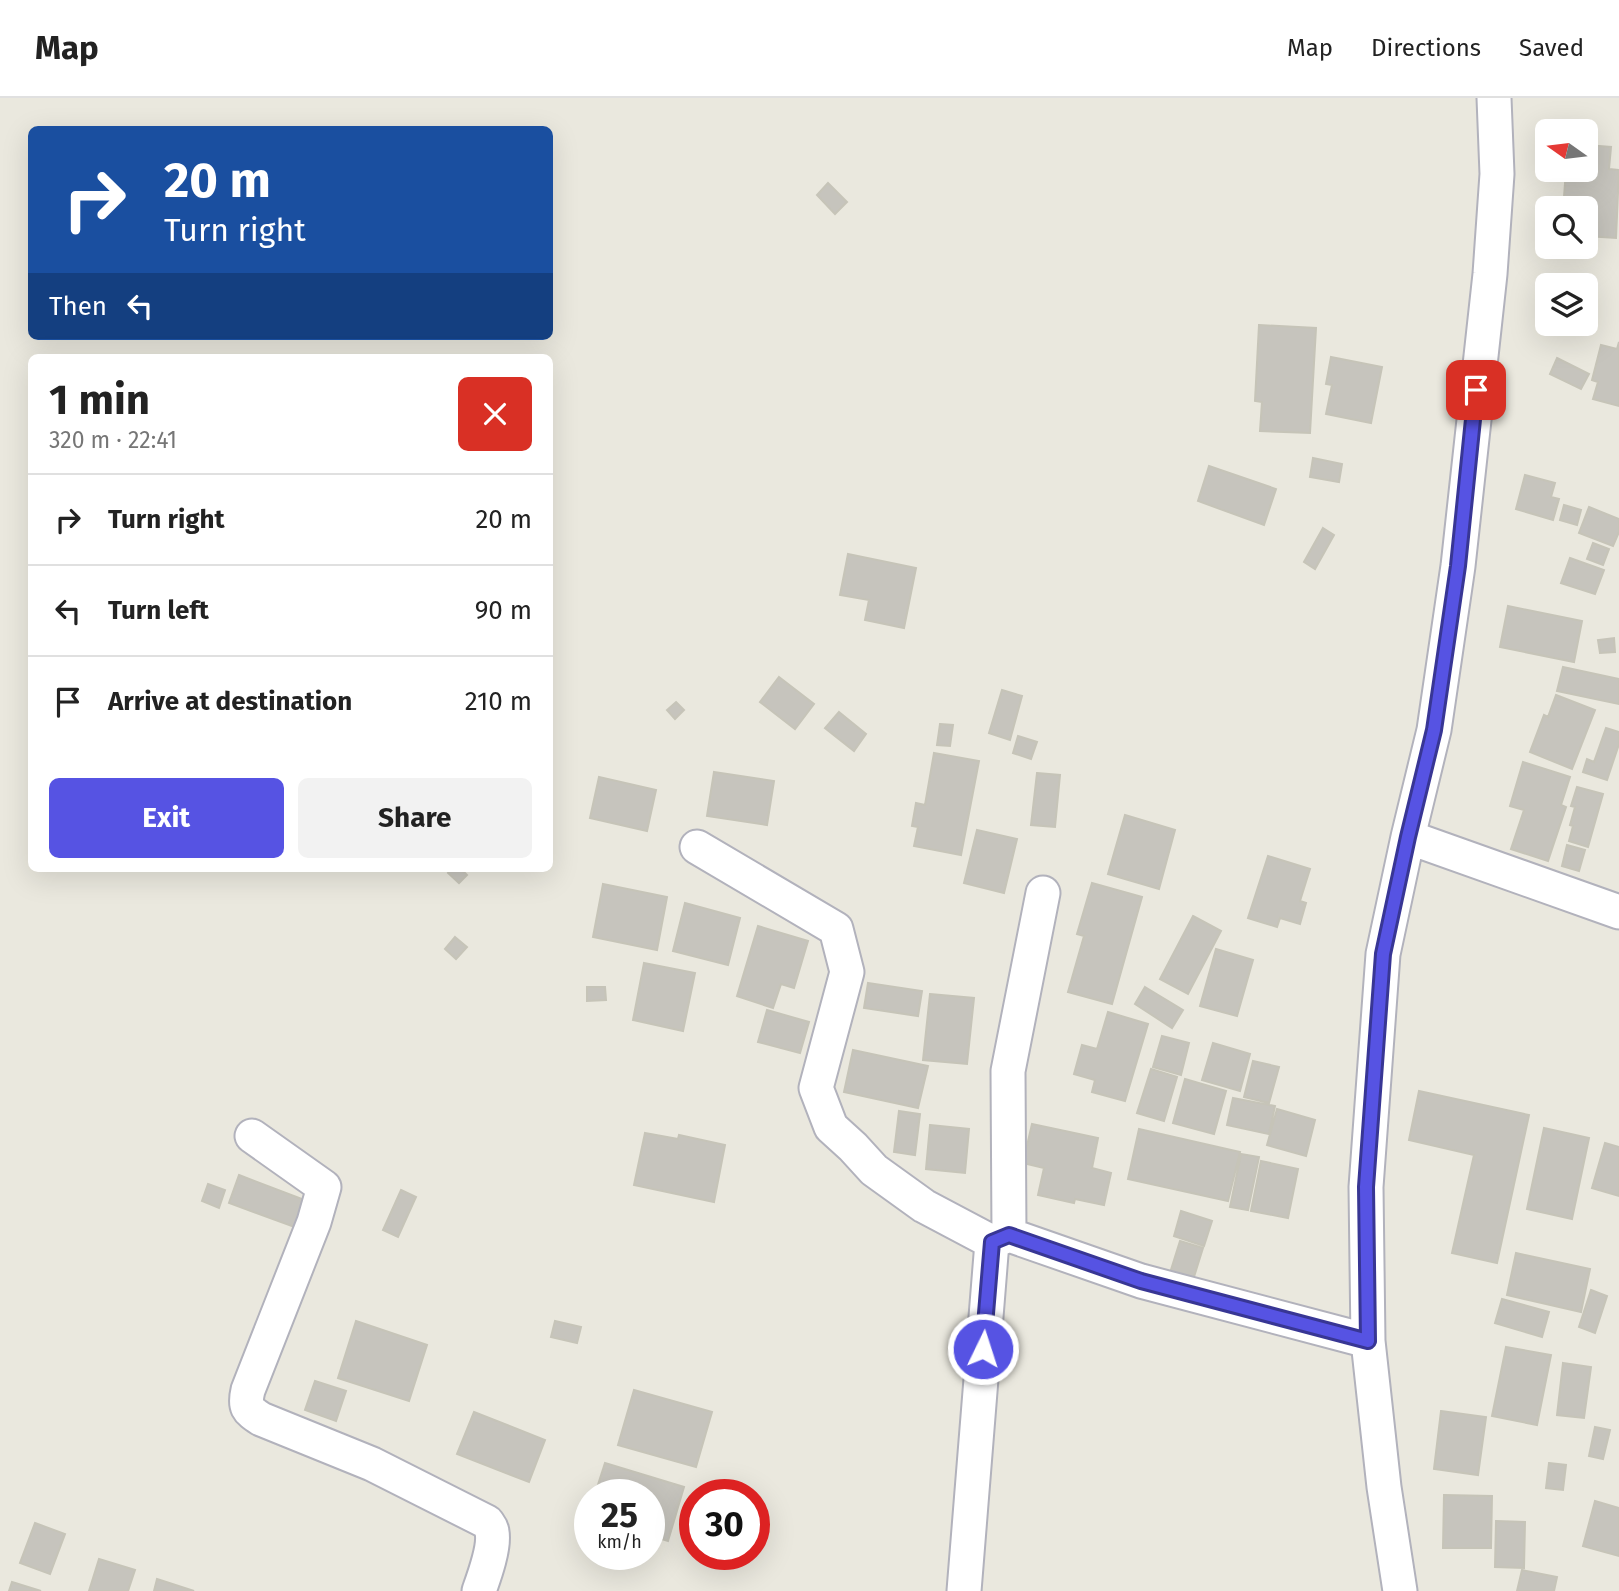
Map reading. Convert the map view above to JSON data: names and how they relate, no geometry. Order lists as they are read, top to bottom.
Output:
{
  "north": "left",
  "page": {
    "header": "Map",
    "nav": ["Map", "Directions", "Saved"],
    "turn": ["20 m", "Turn right"],
    "then": "Then",
    "heading": ["1 min", "320 m · 22:41"],
    "list": [
      {
        "name": "Turn right",
        "value": "20 m"
      },
      {
        "name": "Turn left",
        "value": "90 m"
      },
      {
        "name": "Arrive at destination",
        "value": "210 m"
      }
    ],
    "buttons": ["Exit", "Share"],
    "speed": "25 km/h",
    "limit": "30"
  }
}
